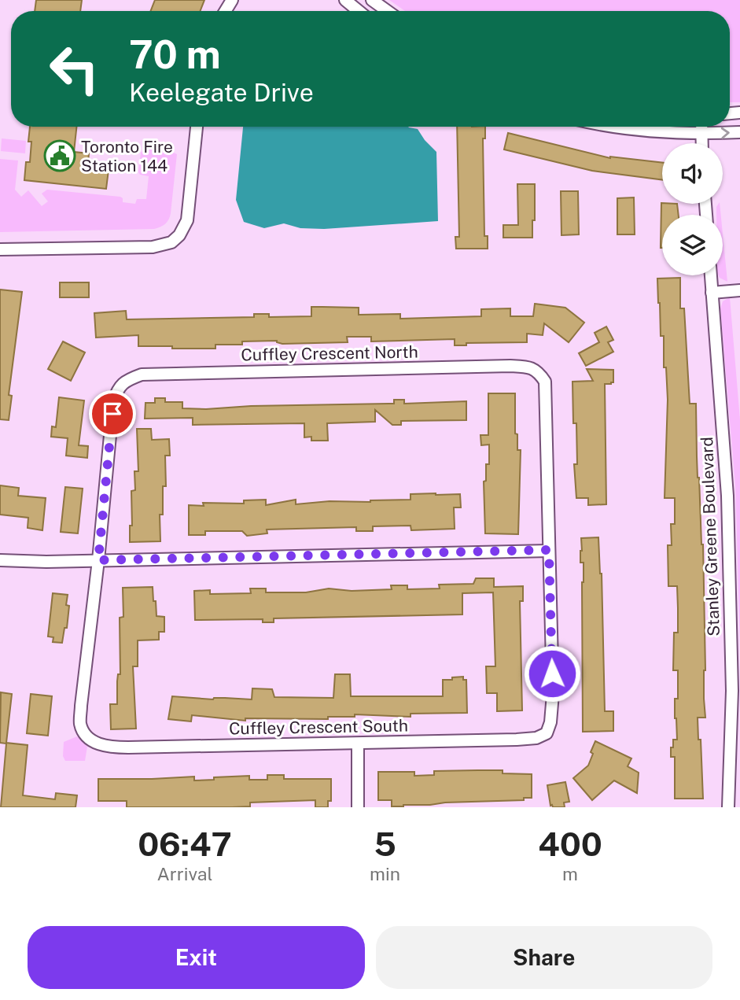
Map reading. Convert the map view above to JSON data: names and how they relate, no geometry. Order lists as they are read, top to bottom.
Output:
{
  "streets": {
    "street": ["Cuffley Crescent North", "Stanley Greene Boulevard", "Cuffley Crescent South"]
  },
  "crossings": [
    ["Cuffley Crescent North", "Cuffley Crescent South"]
  ],
  "places": {
    "public building": ["Toronto Fire Station 144"]
  },
  "page": {
    "turn": ["70 m", "Keelegate Drive"],
    "eta": [
      "06:47",
      "Arrival",
      "5",
      "min",
      "400",
      "m"
    ],
    "buttons": ["Exit", "Share"]
  }
}
